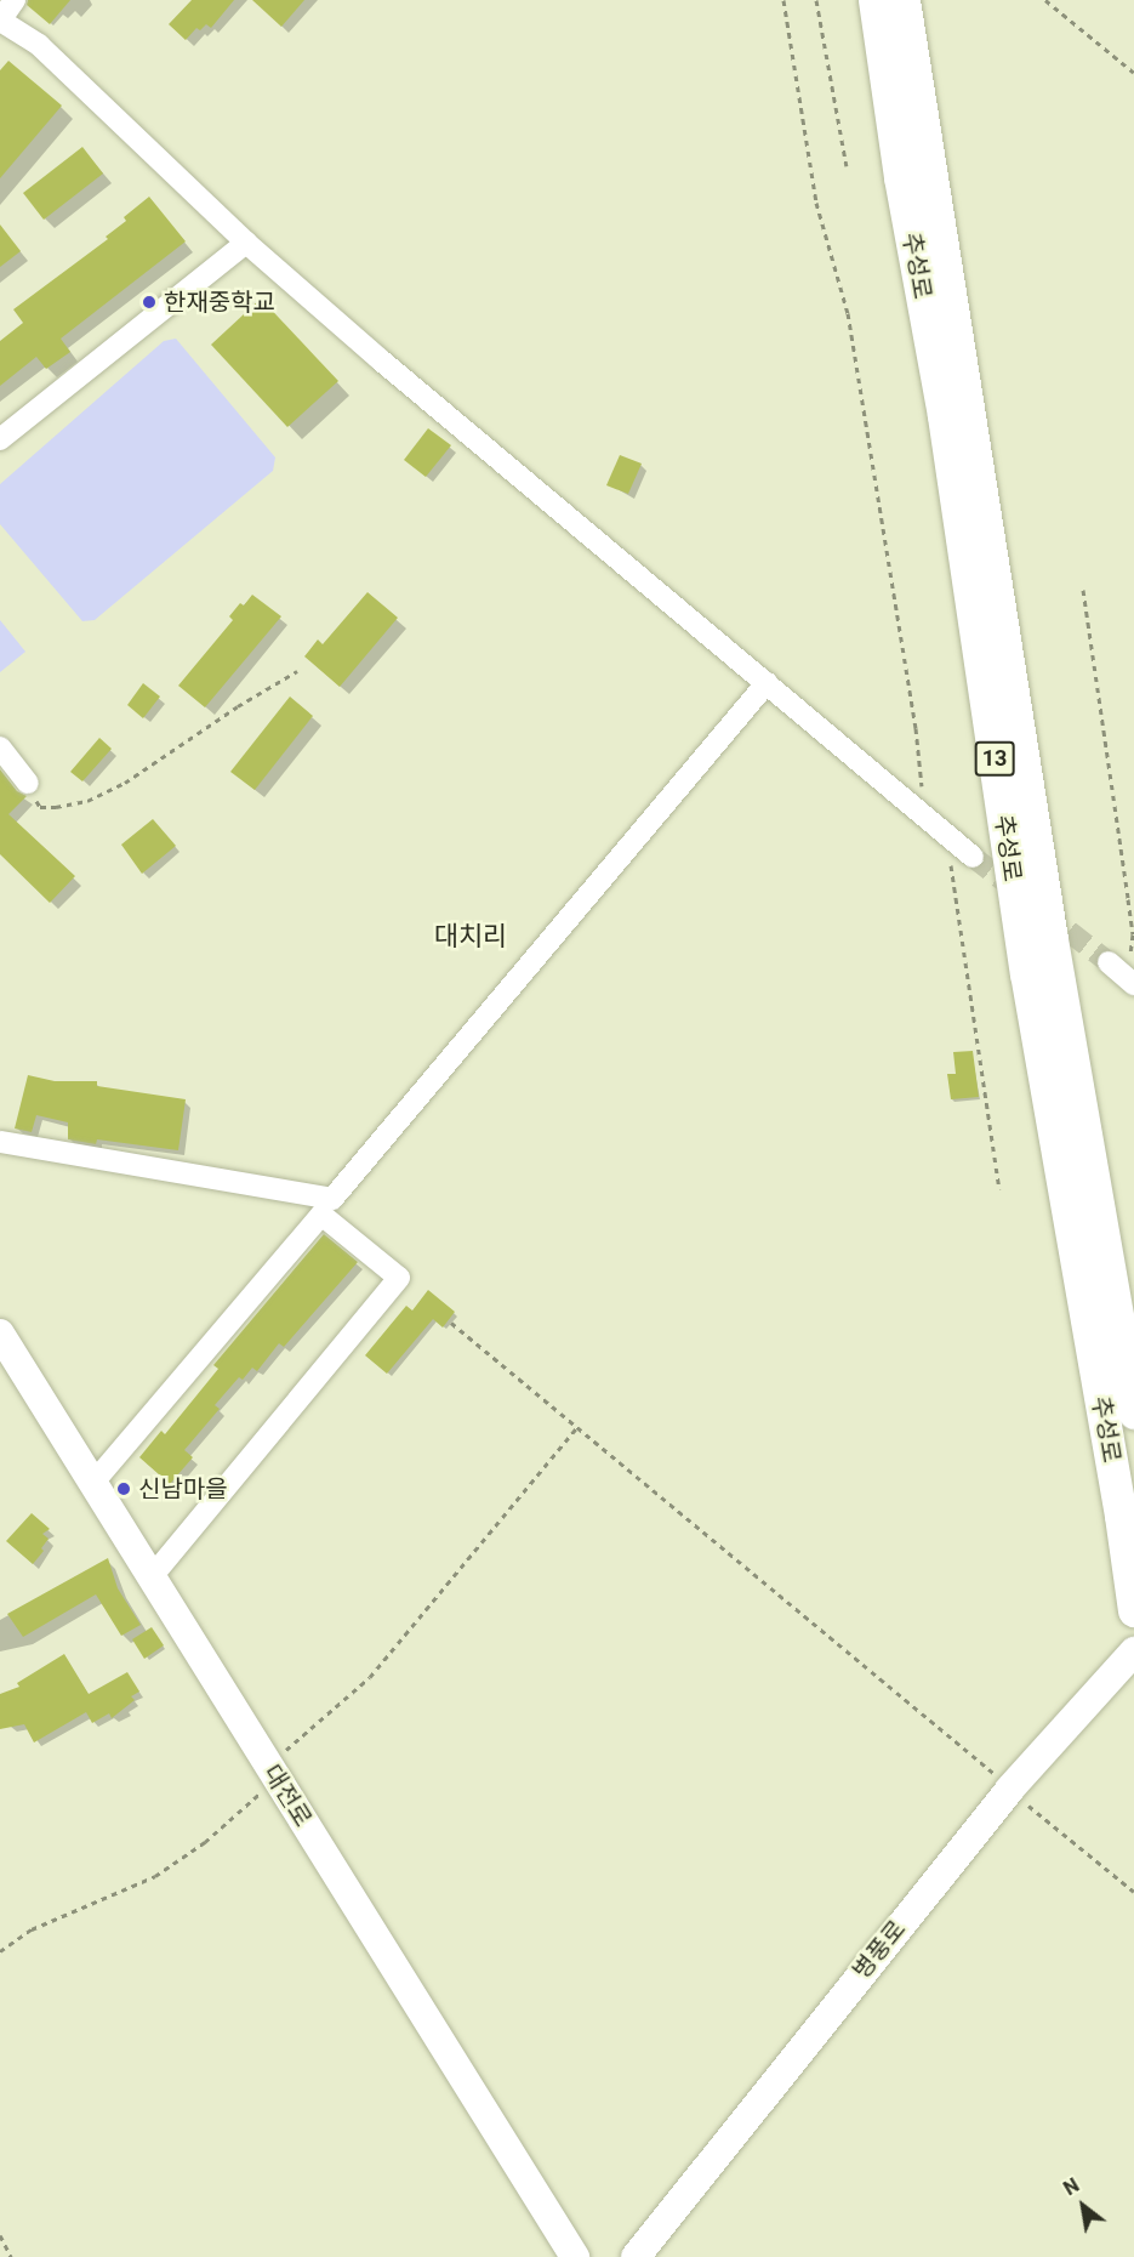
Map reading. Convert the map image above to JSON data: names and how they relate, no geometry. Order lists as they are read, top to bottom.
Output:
{
  "streets": {
    "main road": ["추성로", "13"],
    "street": ["대전로", "병풍로"]
  },
  "districts": ["대치리"],
  "places": ["한재중학교", "신남마을"],
  "north": "top left"
}
